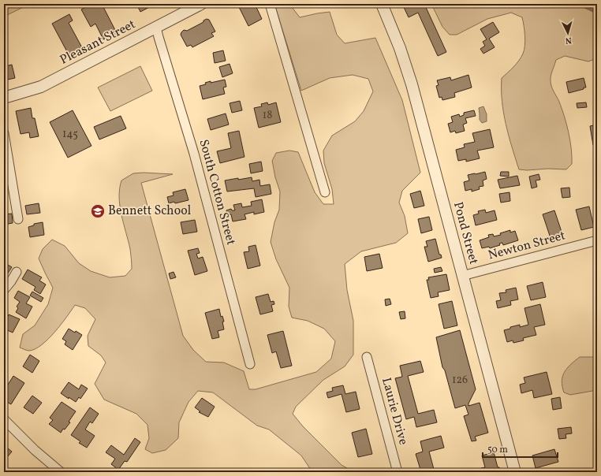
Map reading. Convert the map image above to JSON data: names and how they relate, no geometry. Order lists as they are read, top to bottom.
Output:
{
  "streets": {
    "street": [
      "Pleasant Street",
      "South Cotton Street",
      "Pond Street",
      "Newton Street",
      "Laurie Drive"
    ]
  },
  "crossings": [
    ["Pleasant Street", "South Cotton Street"],
    ["Pond Street", "Newton Street"]
  ],
  "places": {
    "school or university": ["Bennett School"]
  },
  "house_numbers": ["18", "145", "126"],
  "scale_bar": "50 m",
  "north": "bottom"
}
